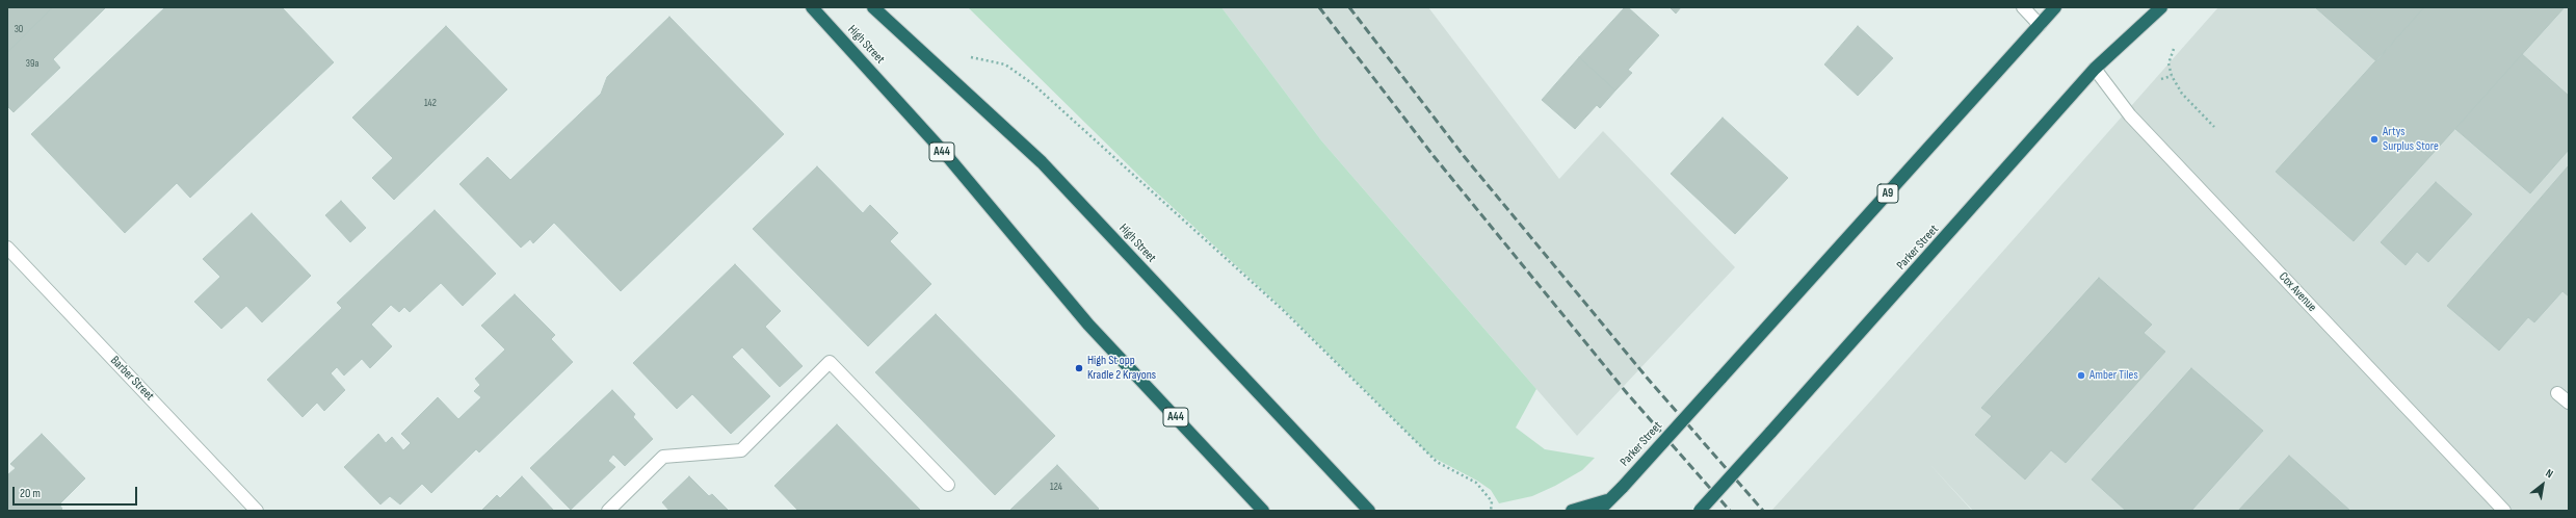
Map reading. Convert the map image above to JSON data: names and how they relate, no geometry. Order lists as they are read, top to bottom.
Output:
{
  "streets": {
    "highway": [
      "High Street",
      "A44",
      "A9",
      "Parker Street"
    ],
    "street": ["Cox Avenue", "Barber Street"]
  },
  "crossings": [
    ["Parker Street", "Cox Avenue"]
  ],
  "places": ["Artys Surplus Store", "High St opp Kradle 2 Krayons", "Amber Tiles"],
  "house_numbers": [
    "30",
    "39a",
    "142",
    "124"
  ],
  "scale_bar": "20 m",
  "north": "top right"
}
